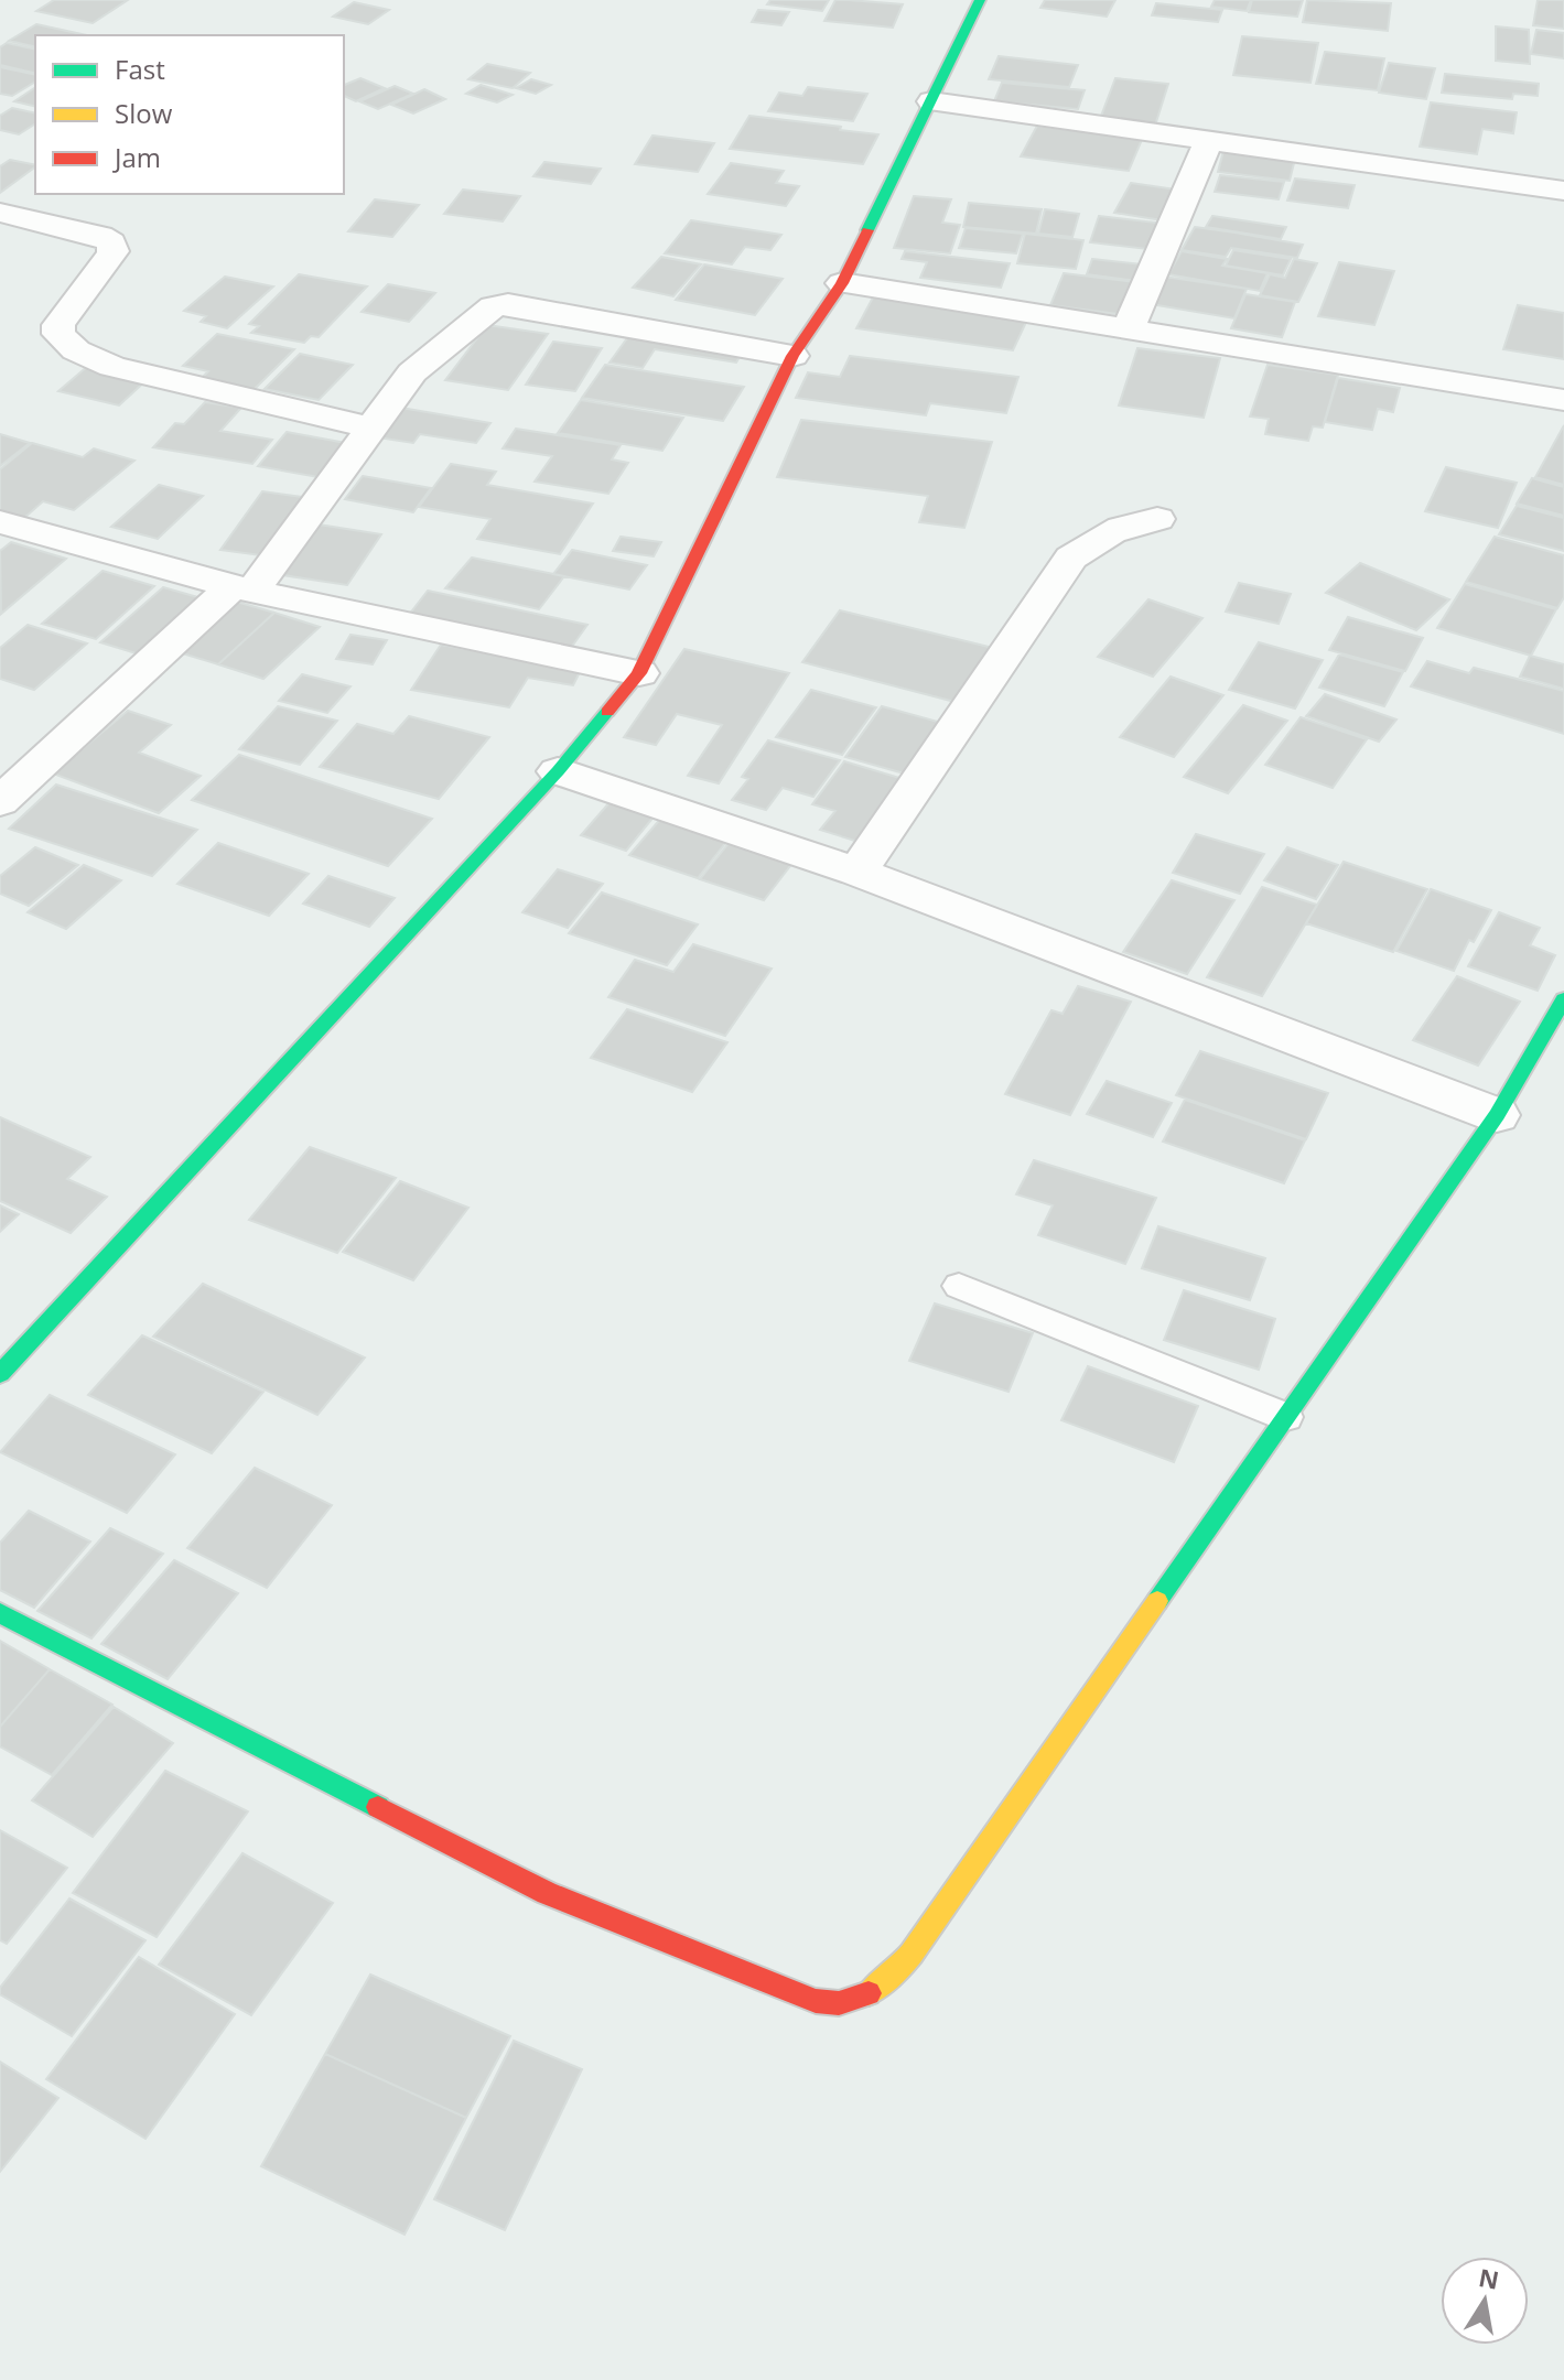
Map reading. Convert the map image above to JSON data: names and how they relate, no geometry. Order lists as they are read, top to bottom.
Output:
{
  "legend": ["Fast", "Slow", "Jam"],
  "north": "top"
}
